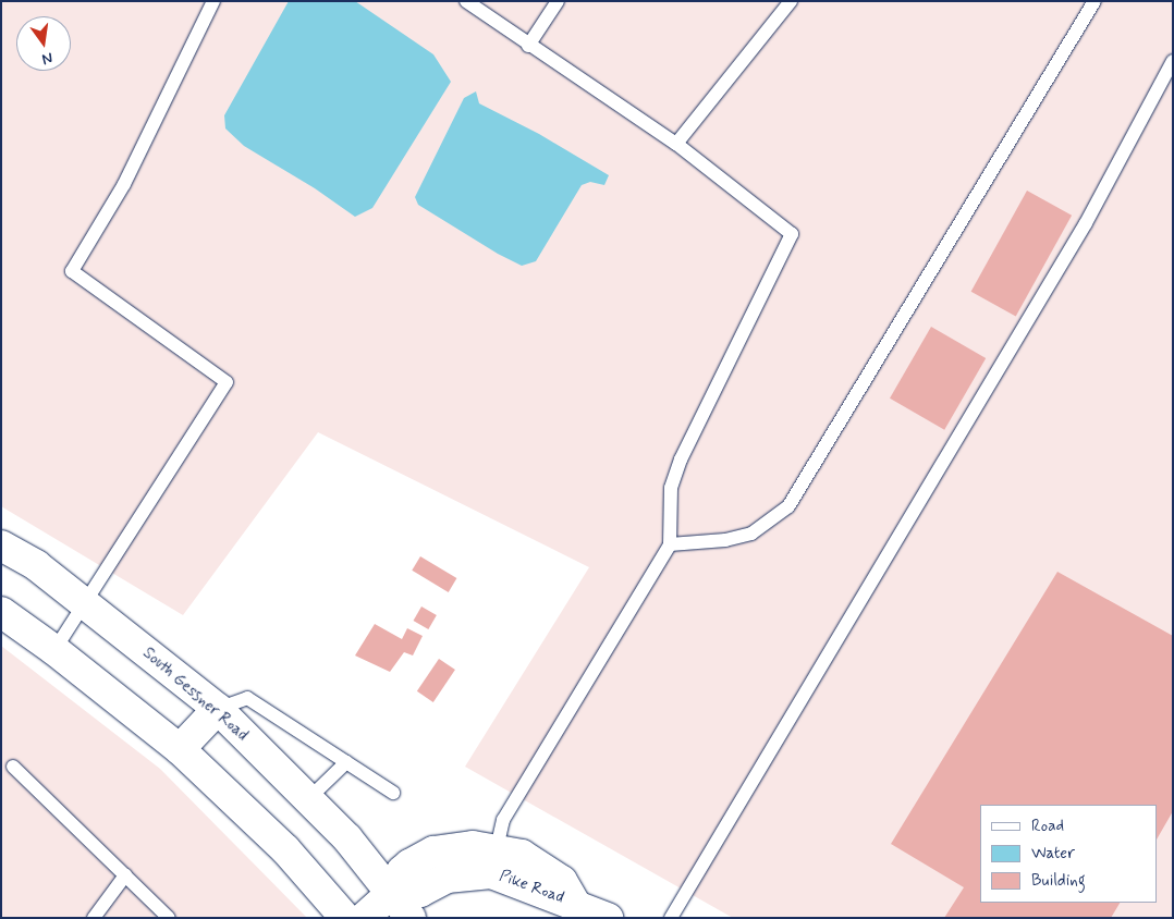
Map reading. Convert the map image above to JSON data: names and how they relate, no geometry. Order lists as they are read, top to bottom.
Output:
{
  "streets": {
    "main road": ["South Gessner Road", "Pike Road"]
  },
  "crossings": [
    ["South Gessner Road", "Pike Road"]
  ],
  "legend": ["Road", "Water", "Building"],
  "north": "bottom"
}
